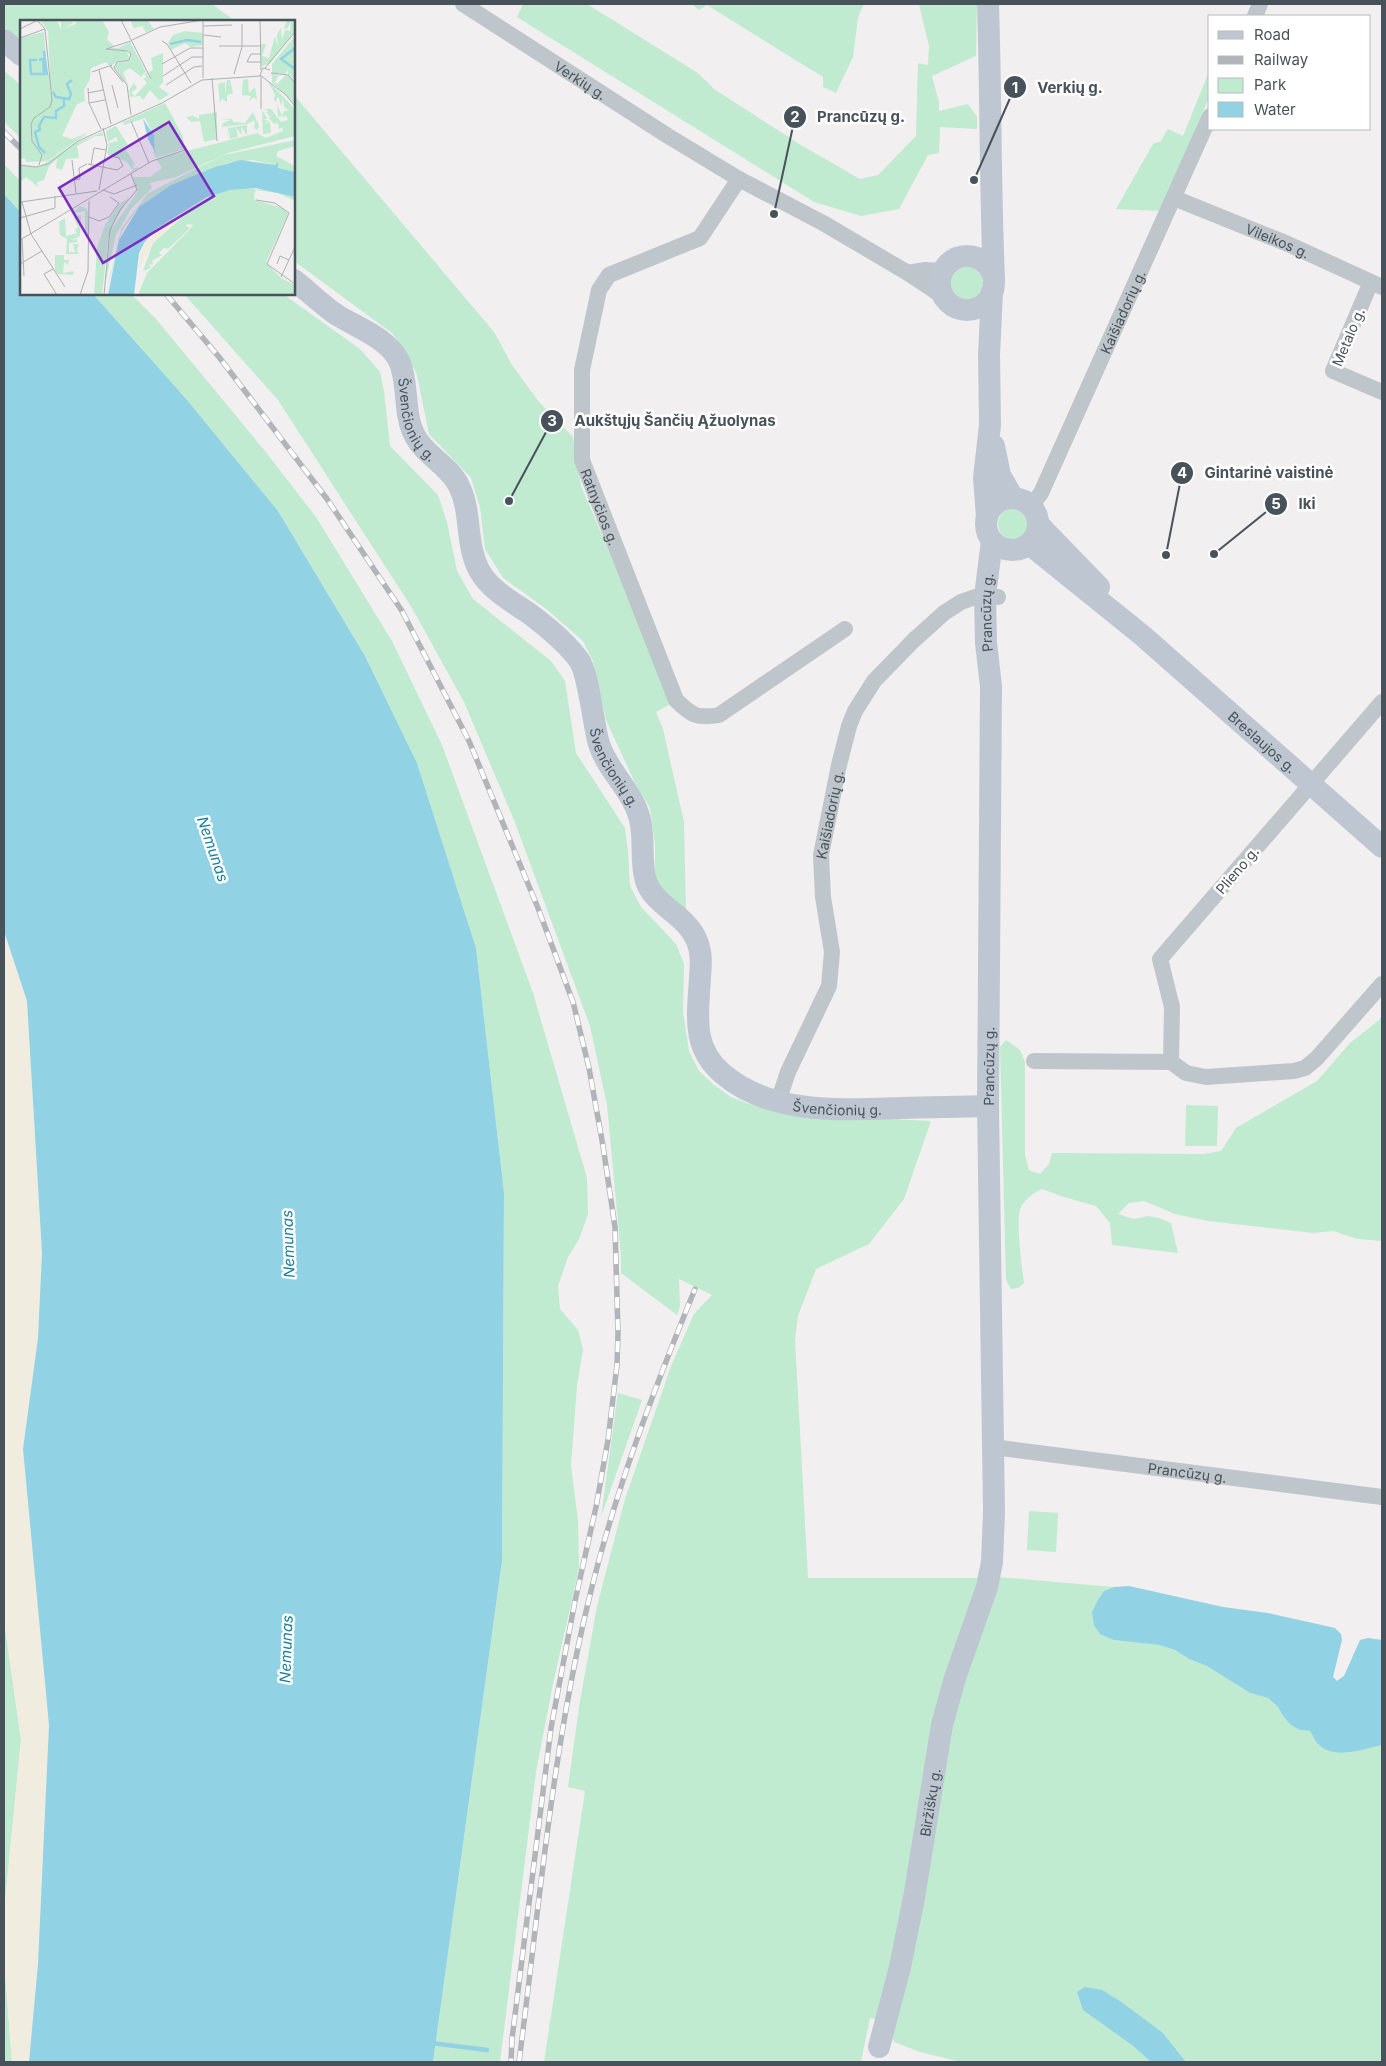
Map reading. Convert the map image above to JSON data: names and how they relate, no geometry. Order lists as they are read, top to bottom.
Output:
{
  "streets": {
    "street": [
      "Verkių g.",
      "Vileikos g.",
      "Kaišiadorių g.",
      "Metalo g.",
      "Švenčionių g.",
      "Ratnyčios g.",
      "Prancūzų g.",
      "Breslaujos g.",
      "Plieno g.",
      "Biržiškų g."
    ]
  },
  "crossings": [
    ["Verkių g.", "Ratnyčios g."],
    ["Vileikos g.", "Kaišiadorių g."],
    ["Vileikos g.", "Metalo g."],
    ["Kaišiadorių g.", "Švenčionių g."],
    ["Kaišiadorių g.", "Prancūzų g."],
    ["Kaišiadorių g.", "Breslaujos g."],
    ["Švenčionių g.", "Prancūzų g."],
    ["Prancūzų g.", "Breslaujos g."],
    ["Prancūzų g.", "Biržiškų g."],
    ["Breslaujos g.", "Plieno g."]
  ],
  "water": ["Nemunas"],
  "places": [
    "Verkių g.",
    "Prancūzų g.",
    "Aukštųjų Šančių Ąžuolynas",
    "Iki",
    "Gintarinė vaistinė"
  ],
  "legend": [
    "Road",
    "Railway",
    "Park",
    "Water"
  ]
}
